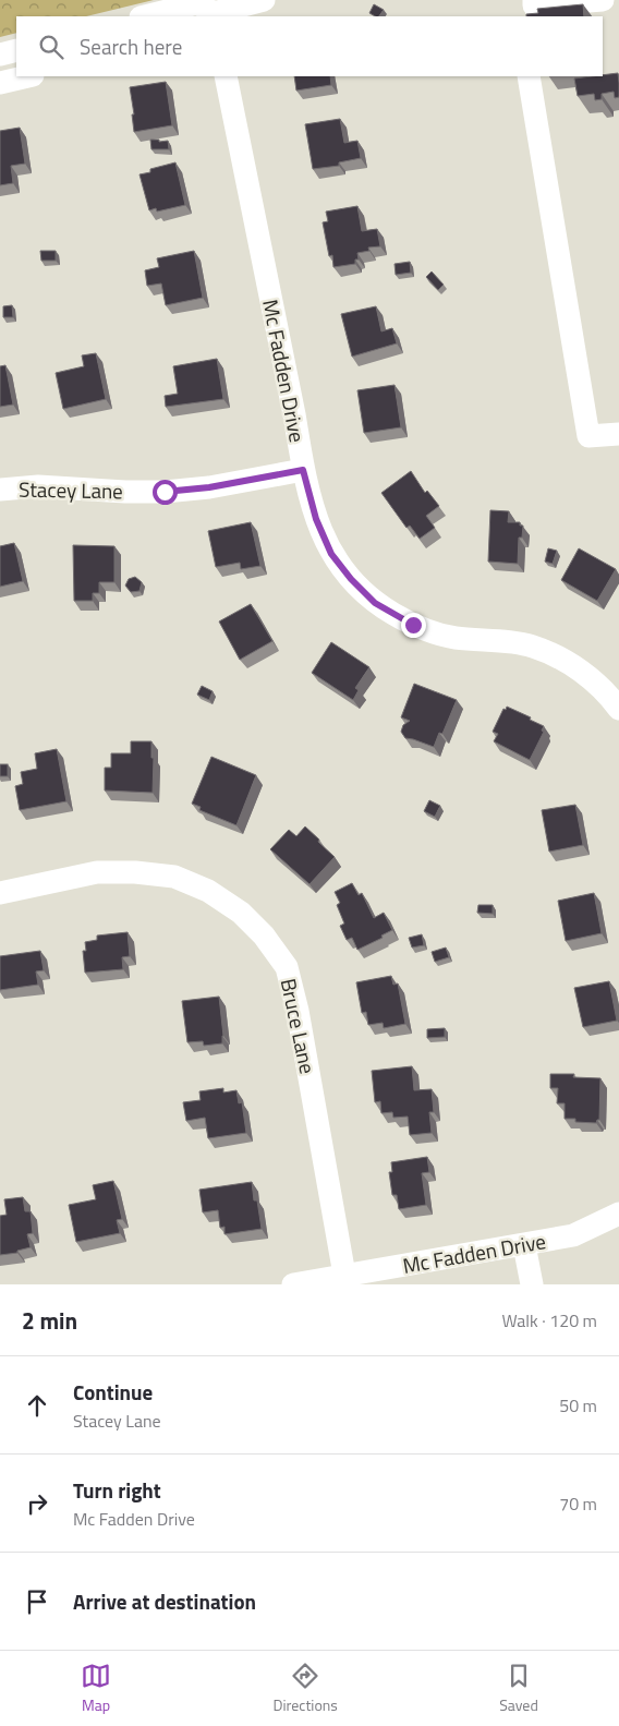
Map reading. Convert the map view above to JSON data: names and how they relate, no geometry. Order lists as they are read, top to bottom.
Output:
{
  "streets": {
    "street": ["Mc Fadden Drive", "Stacey Lane", "Bruce Lane"]
  },
  "crossings": [
    ["Mc Fadden Drive", "Stacey Lane"],
    ["Mc Fadden Drive", "Bruce Lane"]
  ],
  "page": {
    "search": "Search here",
    "heading": ["2 min", "Walk · 120 m"],
    "list": [
      ["Continue", "Stacey Lane", "50 m"],
      ["Turn right", "Mc Fadden Drive", "70 m"],
      "Arrive at destination"
    ],
    "nav": ["Map", "Directions", "Saved"]
  }
}
